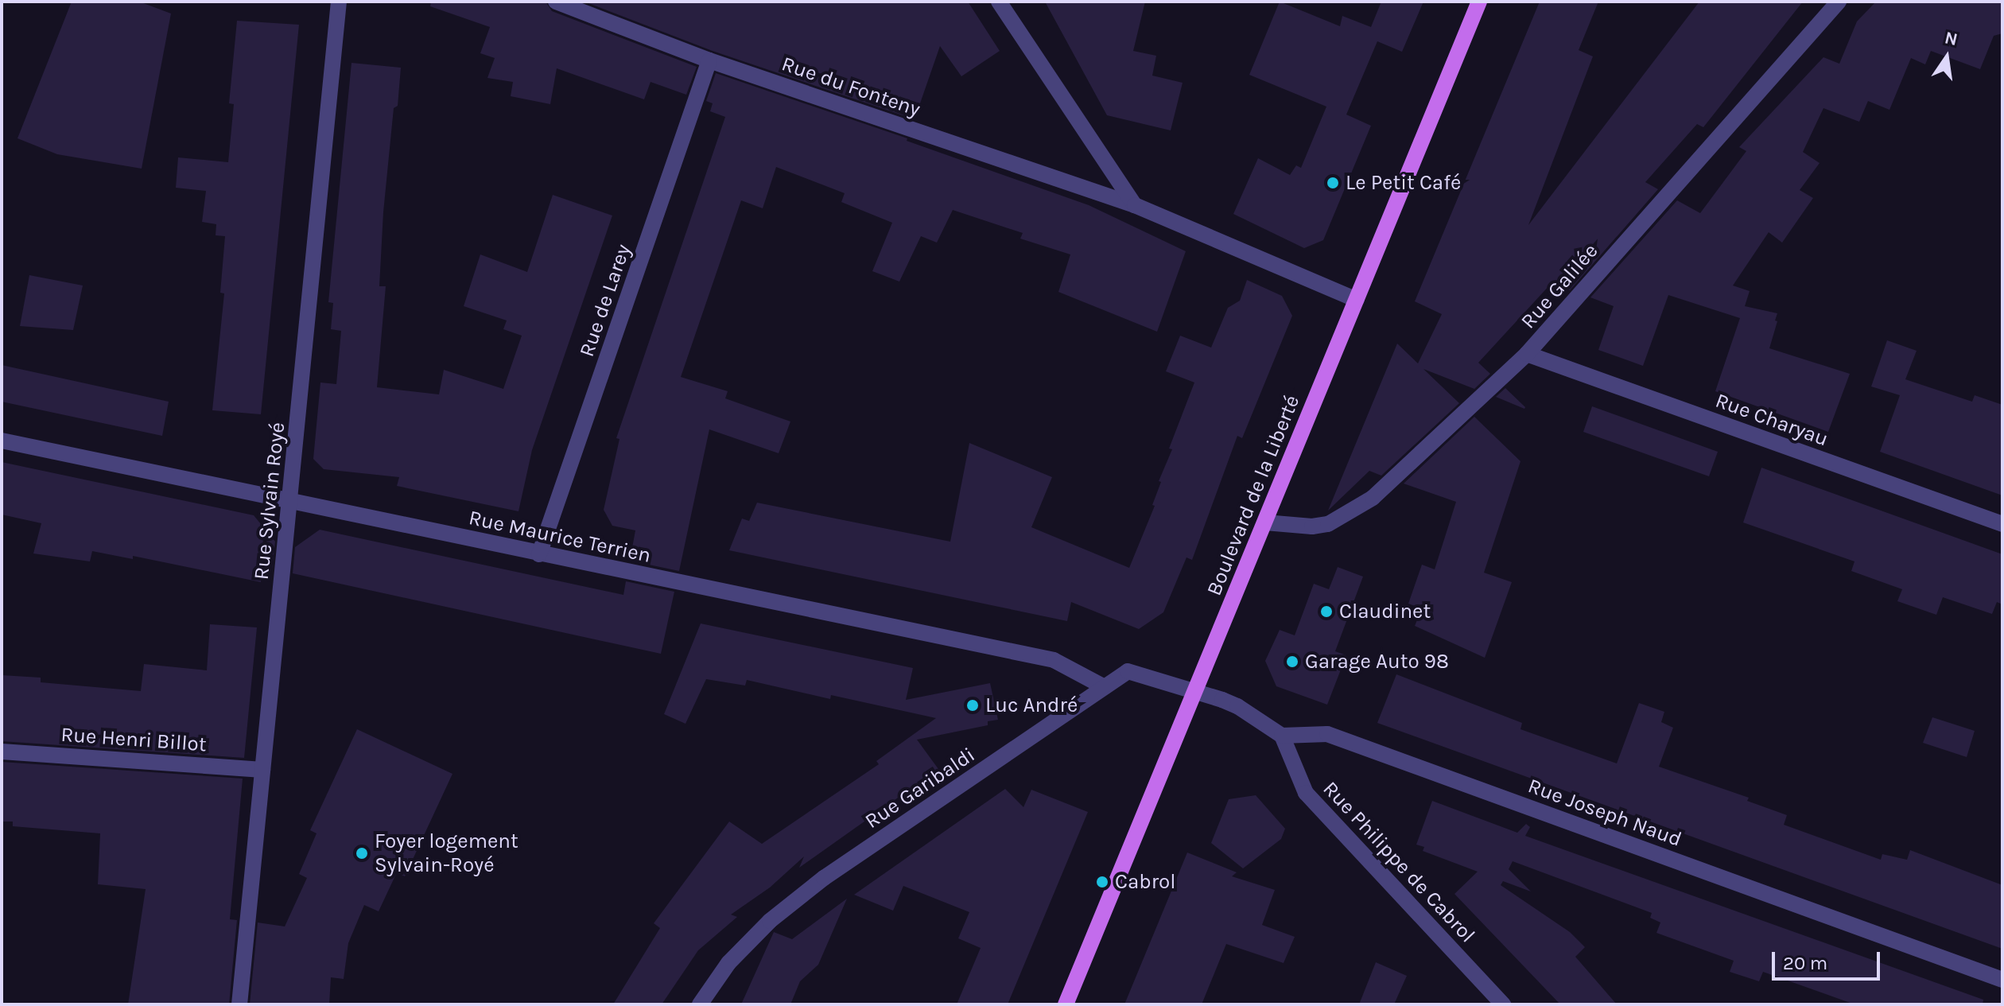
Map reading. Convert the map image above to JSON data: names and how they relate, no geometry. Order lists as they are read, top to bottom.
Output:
{
  "streets": {
    "main road": ["Boulevard de la Liberté"],
    "street": [
      "Rue du Fonteny",
      "Rue Galilée",
      "Rue de Larey",
      "Rue Charyau",
      "Rue Sylvain Royé",
      "Rue Maurice Terrien",
      "Rue Henri Billot",
      "Rue Garibaldi",
      "Rue Joseph Naud",
      "Rue Philippe de Cabrol"
    ]
  },
  "crossings": [
    ["Rue du Fonteny", "Rue de Larey"],
    ["Rue du Fonteny", "Boulevard de la Liberté"],
    ["Rue Galilée", "Rue Charyau"],
    ["Rue Galilée", "Boulevard de la Liberté"],
    ["Rue de Larey", "Rue Maurice Terrien"],
    ["Boulevard de la Liberté", "Rue Garibaldi"],
    ["Rue Sylvain Royé", "Rue Maurice Terrien"],
    ["Rue Sylvain Royé", "Rue Henri Billot"],
    ["Rue Maurice Terrien", "Rue Garibaldi"],
    ["Rue Joseph Naud", "Rue Philippe de Cabrol"]
  ],
  "places": [
    "Le Petit Café",
    "Claudinet",
    "Garage Auto 98",
    "Luc André",
    "Foyer logement Sylvain-Royé",
    "Cabrol"
  ],
  "scale_bar": "20 m",
  "north": "top"
}
